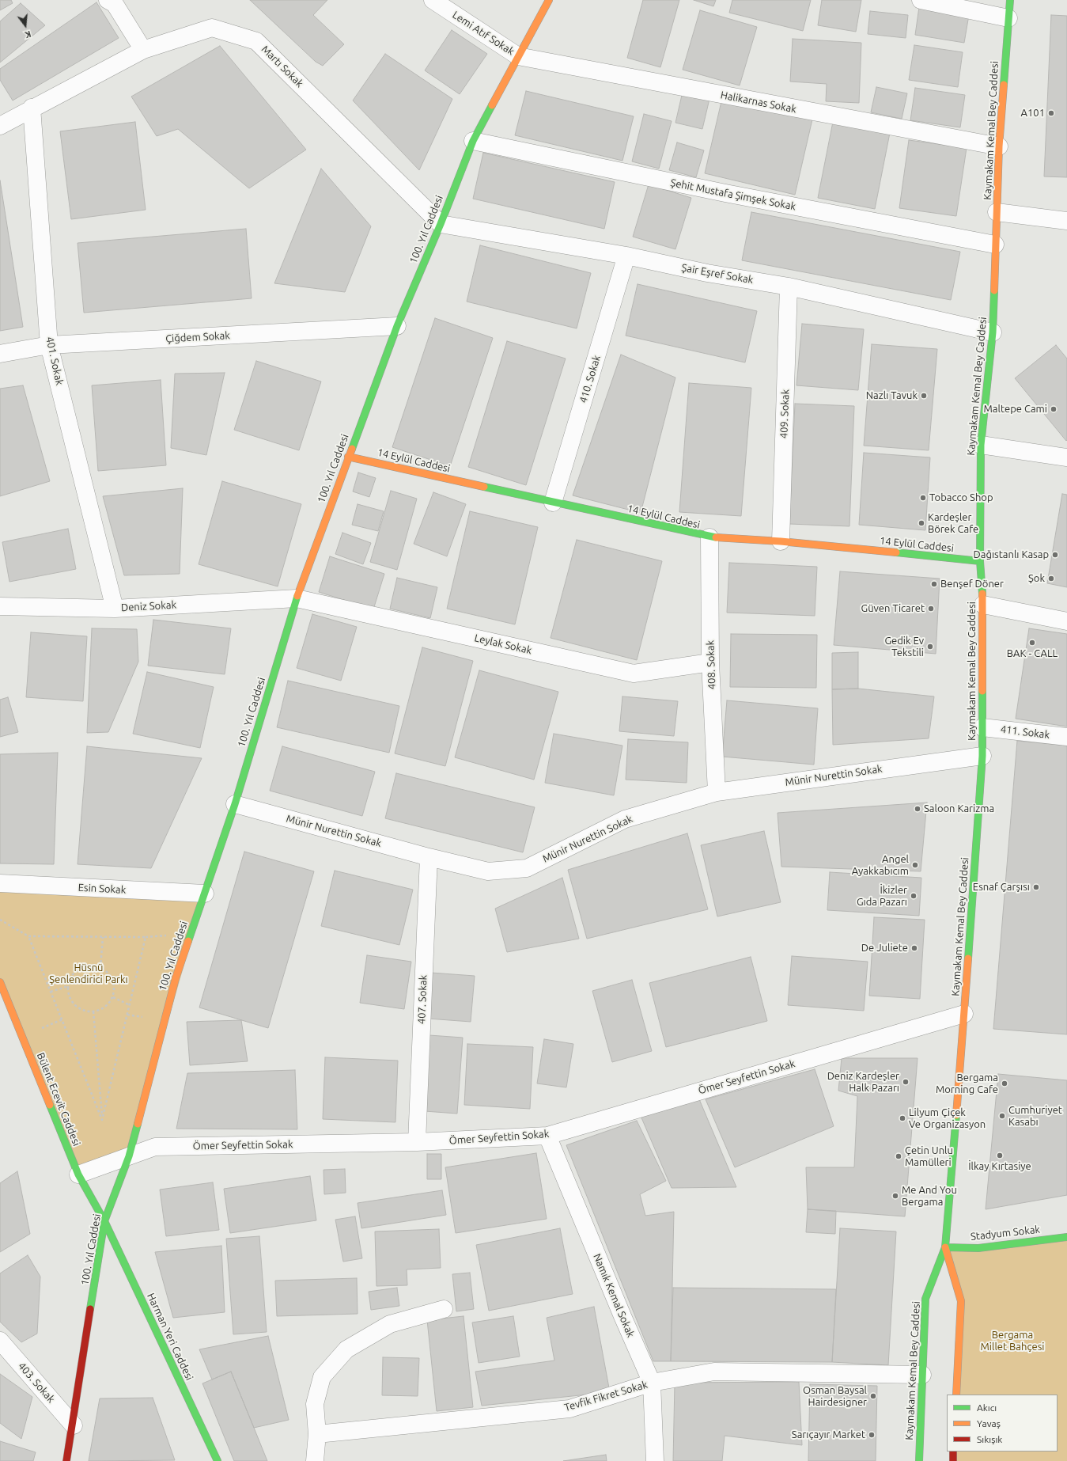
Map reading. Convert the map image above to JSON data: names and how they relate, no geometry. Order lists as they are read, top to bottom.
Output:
{
  "streets": {
    "street": [
      "Lemi Atıf Sokak",
      "Martı Sokak",
      "Halikarnas Sokak",
      "Kaymakam Kemal Bey Caddesi",
      "Şehit Mustafa Şimşek Sokak",
      "100. Yıl Caddesi",
      "Şair Eşref Sokak",
      "Çiğdem Sokak",
      "401. Sokak",
      "410. Sokak",
      "409. Sokak",
      "14 Eylül Caddesi",
      "Deniz Sokak",
      "Leylak Sokak",
      "408. Sokak",
      "411. Sokak",
      "Münir Nurettin Sokak",
      "Esin Sokak",
      "407. Sokak",
      "Ömer Seyfettin Sokak",
      "Bülent Ecevit Caddesi",
      "Stadyum Sokak",
      "Namık Kemal Sokak",
      "Harman Yeri Caddesi",
      "403. Sokak",
      "Tevfik Fikret Sokak"
    ]
  },
  "crossings": [
    ["Lemi Atıf Sokak", "Halikarnas Sokak"],
    ["Lemi Atıf Sokak", "100. Yıl Caddesi"],
    ["Martı Sokak", "100. Yıl Caddesi"],
    ["Martı Sokak", "Şair Eşref Sokak"],
    ["Martı Sokak", "401. Sokak"],
    ["Halikarnas Sokak", "Kaymakam Kemal Bey Caddesi"],
    ["Halikarnas Sokak", "100. Yıl Caddesi"],
    ["Kaymakam Kemal Bey Caddesi", "Şehit Mustafa Şimşek Sokak"],
    ["Kaymakam Kemal Bey Caddesi", "Şair Eşref Sokak"],
    ["Kaymakam Kemal Bey Caddesi", "14 Eylül Caddesi"],
    ["Kaymakam Kemal Bey Caddesi", "411. Sokak"],
    ["Kaymakam Kemal Bey Caddesi", "Münir Nurettin Sokak"],
    ["Kaymakam Kemal Bey Caddesi", "Ömer Seyfettin Sokak"],
    ["Kaymakam Kemal Bey Caddesi", "Stadyum Sokak"],
    ["Kaymakam Kemal Bey Caddesi", "Tevfik Fikret Sokak"],
    ["Şehit Mustafa Şimşek Sokak", "100. Yıl Caddesi"],
    ["100. Yıl Caddesi", "Şair Eşref Sokak"],
    ["100. Yıl Caddesi", "Çiğdem Sokak"],
    ["100. Yıl Caddesi", "14 Eylül Caddesi"],
    ["100. Yıl Caddesi", "Deniz Sokak"],
    ["100. Yıl Caddesi", "Leylak Sokak"],
    ["100. Yıl Caddesi", "Münir Nurettin Sokak"],
    ["100. Yıl Caddesi", "Esin Sokak"],
    ["100. Yıl Caddesi", "Ömer Seyfettin Sokak"],
    ["100. Yıl Caddesi", "Bülent Ecevit Caddesi"],
    ["100. Yıl Caddesi", "Harman Yeri Caddesi"],
    ["100. Yıl Caddesi", "403. Sokak"],
    ["Şair Eşref Sokak", "410. Sokak"],
    ["Şair Eşref Sokak", "409. Sokak"],
    ["Çiğdem Sokak", "401. Sokak"],
    ["401. Sokak", "Deniz Sokak"],
    ["410. Sokak", "14 Eylül Caddesi"],
    ["409. Sokak", "14 Eylül Caddesi"],
    ["14 Eylül Caddesi", "408. Sokak"],
    ["Deniz Sokak", "Leylak Sokak"],
    ["Leylak Sokak", "408. Sokak"],
    ["408. Sokak", "Münir Nurettin Sokak"],
    ["Münir Nurettin Sokak", "407. Sokak"],
    ["407. Sokak", "Ömer Seyfettin Sokak"],
    ["Ömer Seyfettin Sokak", "Bülent Ecevit Caddesi"],
    ["Ömer Seyfettin Sokak", "Namık Kemal Sokak"],
    ["Bülent Ecevit Caddesi", "Harman Yeri Caddesi"],
    ["Namık Kemal Sokak", "Tevfik Fikret Sokak"]
  ],
  "parks": ["Hüsnü Şenlendirici Parkı", "Bergama Millet Bahçesi"],
  "places": [
    "A101",
    "Nazlı Tavuk",
    "Maltepe Cami",
    "Tobacco Shop",
    "Kardeşler Börek Cafe",
    "Dağıstanlı Kasap",
    "Şok",
    "Benşef Döner",
    "Güven Ticaret",
    "BAK - CALL",
    "Gedik Ev Tekstili",
    "Saloon Karizma",
    "Angel Ayakkabıcım",
    "Esnaf Çarşısı",
    "İkizler Gıda Pazarı",
    "De Juliete",
    "Deniz Kardeşler Halk Pazarı",
    "Bergama Morning Cafe",
    "Cumhuriyet Kasabı",
    "Lilyum Çiçek Ve Organizasyon",
    "İlkay Kırtasiye",
    "Çetin Unlu Mamülleri",
    "Me And You Bergama",
    "Osman Baysal Hairdesigner",
    "Sarıçayır Market"
  ],
  "legend": ["Akıcı", "Yavaş", "Sıkışık"],
  "north": "bottom"
}
